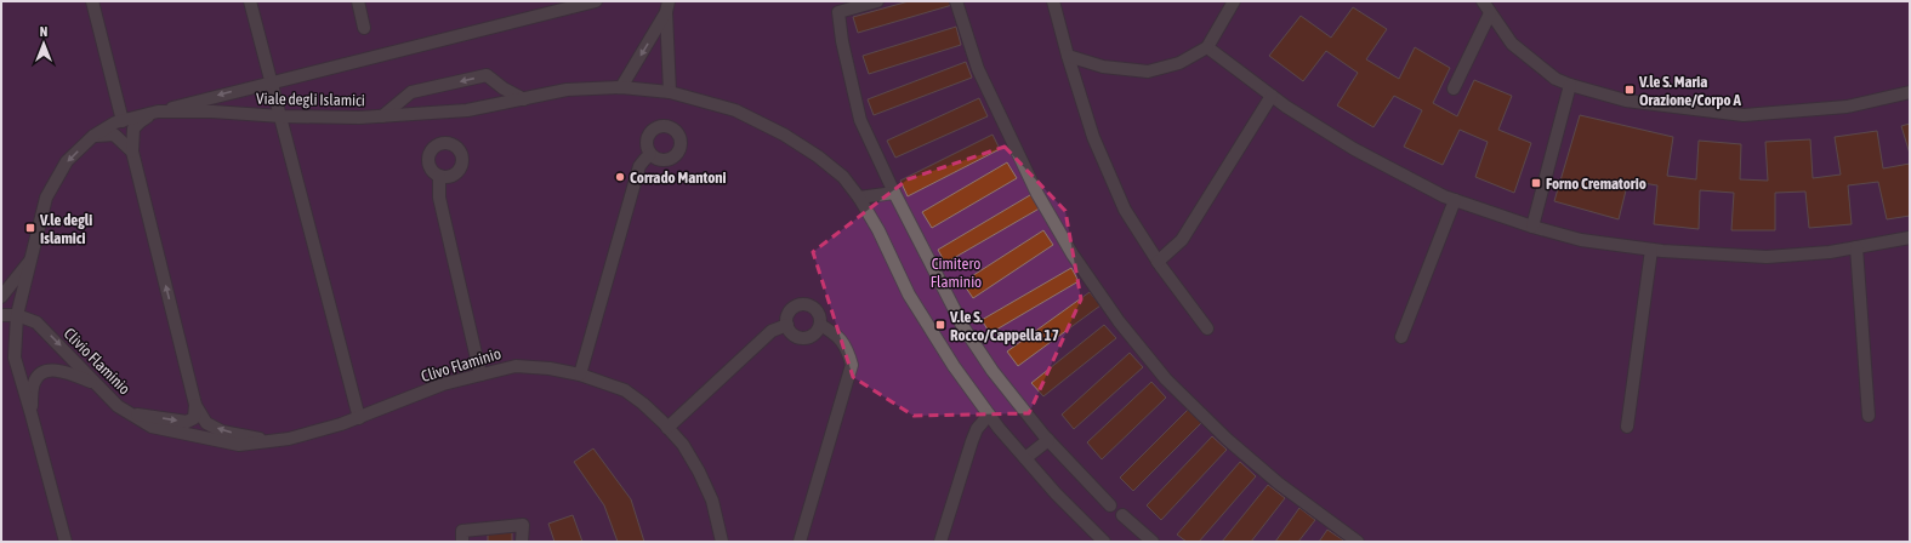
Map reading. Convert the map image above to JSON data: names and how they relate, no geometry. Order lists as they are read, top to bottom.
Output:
{
  "streets": {
    "lane": ["Viale degli Islamici", "Clivio Flaminio", "Clivo Flaminio"]
  },
  "crossings": [
    ["Viale degli Islamici", "Clivio Flaminio"],
    ["Clivio Flaminio", "Clivo Flaminio"]
  ],
  "one_way": ["Clivio Flaminio"],
  "parks": ["Cimitero Flaminio"],
  "places": {
    "transit": [
      "V.le S. Maria Orazione/Corpo A",
      "Forno Crematorio",
      "V.le degli Islamici",
      "V.le S. Rocco/Cappella 17"
    ],
    "other": ["Corrado Mantoni"]
  },
  "north": "top"
}
